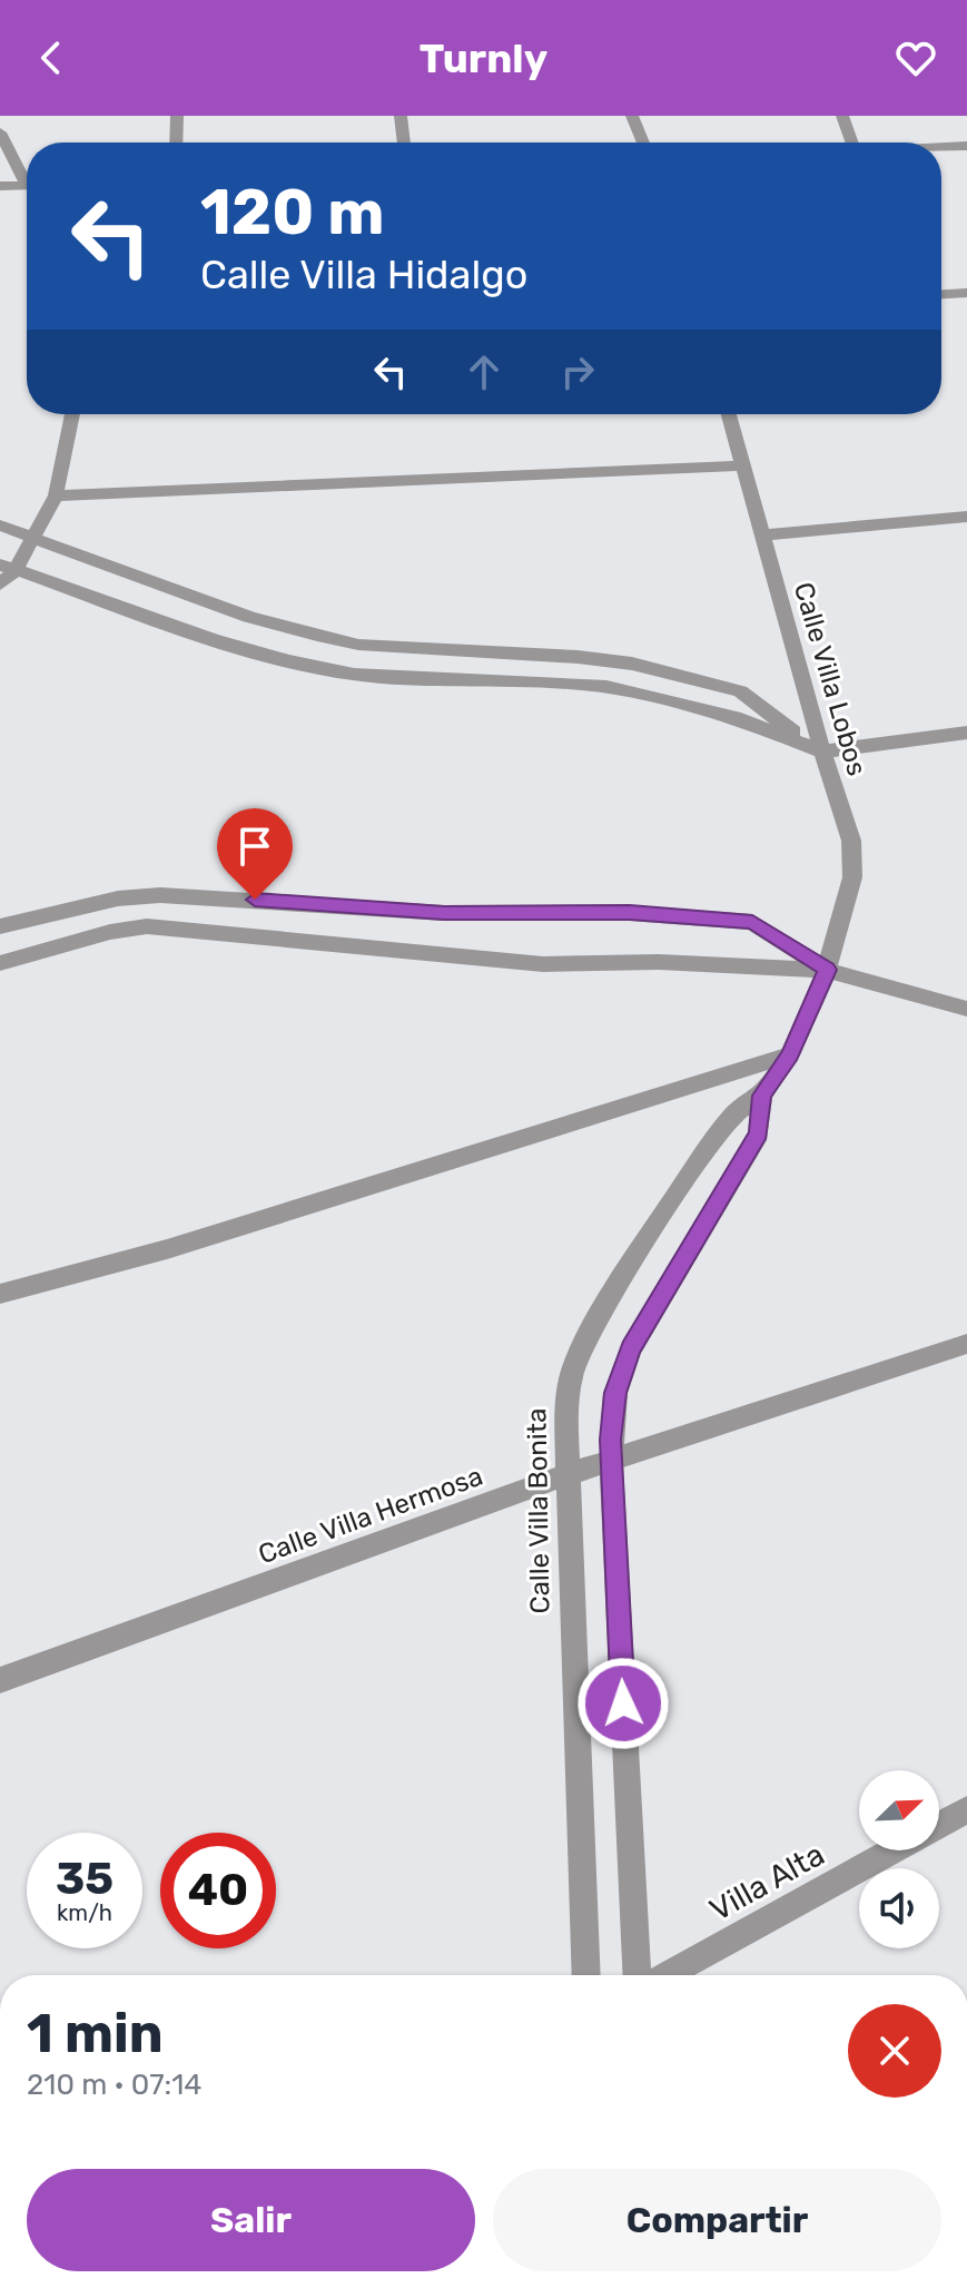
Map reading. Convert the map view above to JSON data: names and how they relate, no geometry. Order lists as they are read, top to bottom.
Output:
{
  "streets": {
    "street": [
      "Calle Villa Lobos",
      "Calle Villa Bonita",
      "Calle Villa Hermosa",
      "Villa Alta"
    ]
  },
  "crossings": [
    ["Calle Villa Lobos", "Calle Villa Bonita"],
    ["Calle Villa Bonita", "Calle Villa Hermosa"]
  ],
  "north": "top right",
  "page": {
    "header": "Turnly",
    "turn": ["120 m", "Calle Villa Hidalgo"],
    "speed": "35 km/h",
    "limit": "40",
    "heading": ["1 min", "210 m · 07:14"],
    "buttons": ["Salir", "Compartir"]
  }
}
